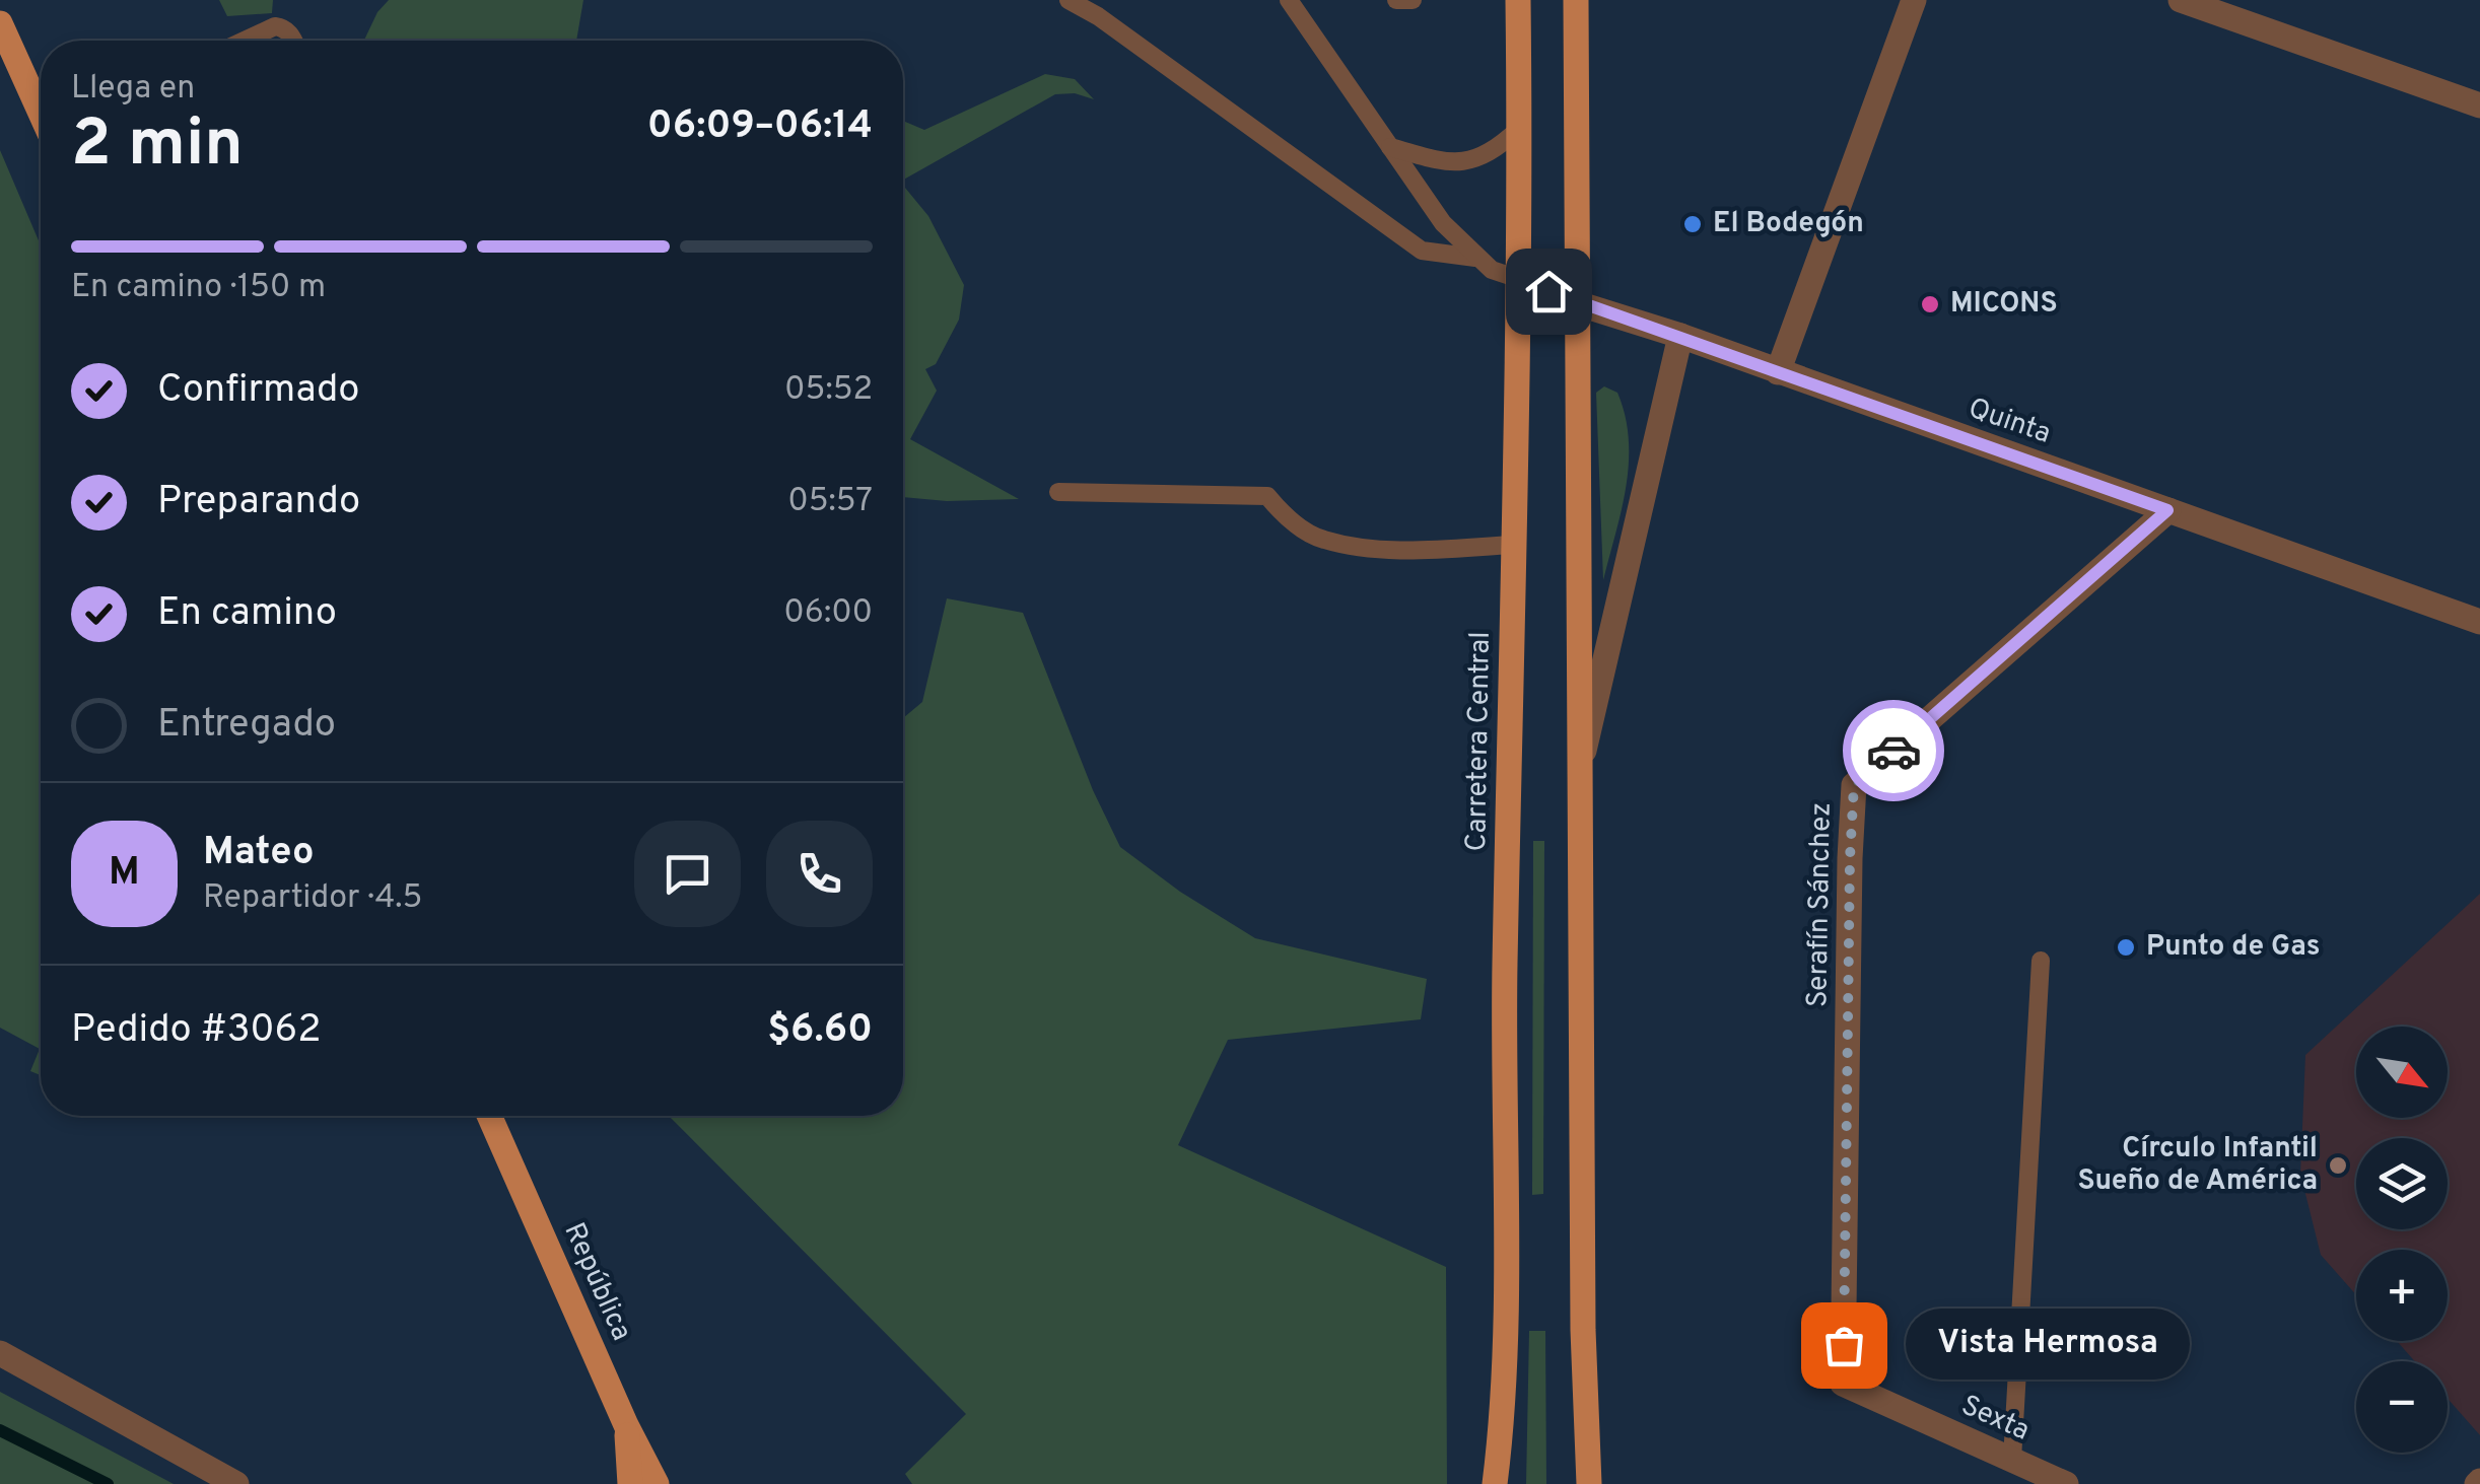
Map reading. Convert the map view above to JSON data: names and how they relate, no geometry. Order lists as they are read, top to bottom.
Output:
{
  "streets": {
    "main road": ["Carretera Central", "República"],
    "street": ["Quinta", "Serafín Sánchez", "Sexta"]
  },
  "crossings": [
    ["Quinta", "Carretera Central"],
    ["Quinta", "Serafín Sánchez"],
    ["Serafín Sánchez", "Sexta"]
  ],
  "places": [
    "El Bodegón",
    "MICONS",
    "Punto de Gas",
    "Círculo Infantil Sueño de América",
    "Vista Hermosa"
  ],
  "north": "bottom right",
  "page": {
    "heading": ["2 min", "Llega en", "06:09–06:14"],
    "panel": [
      "Mateo",
      "Repartidor · 4.5",
      "Pedido #3062",
      "$6.60"
    ],
    "bar": "En camino · 150 m",
    "list": [
      ["Confirmado", "05:52"],
      ["Preparando", "05:57"],
      ["En camino", "06:00"],
      "Entregado"
    ],
    "round": "M",
    "map_buttons": ["+", "−"],
    "bubble": "Vista Hermosa"
  }
}
